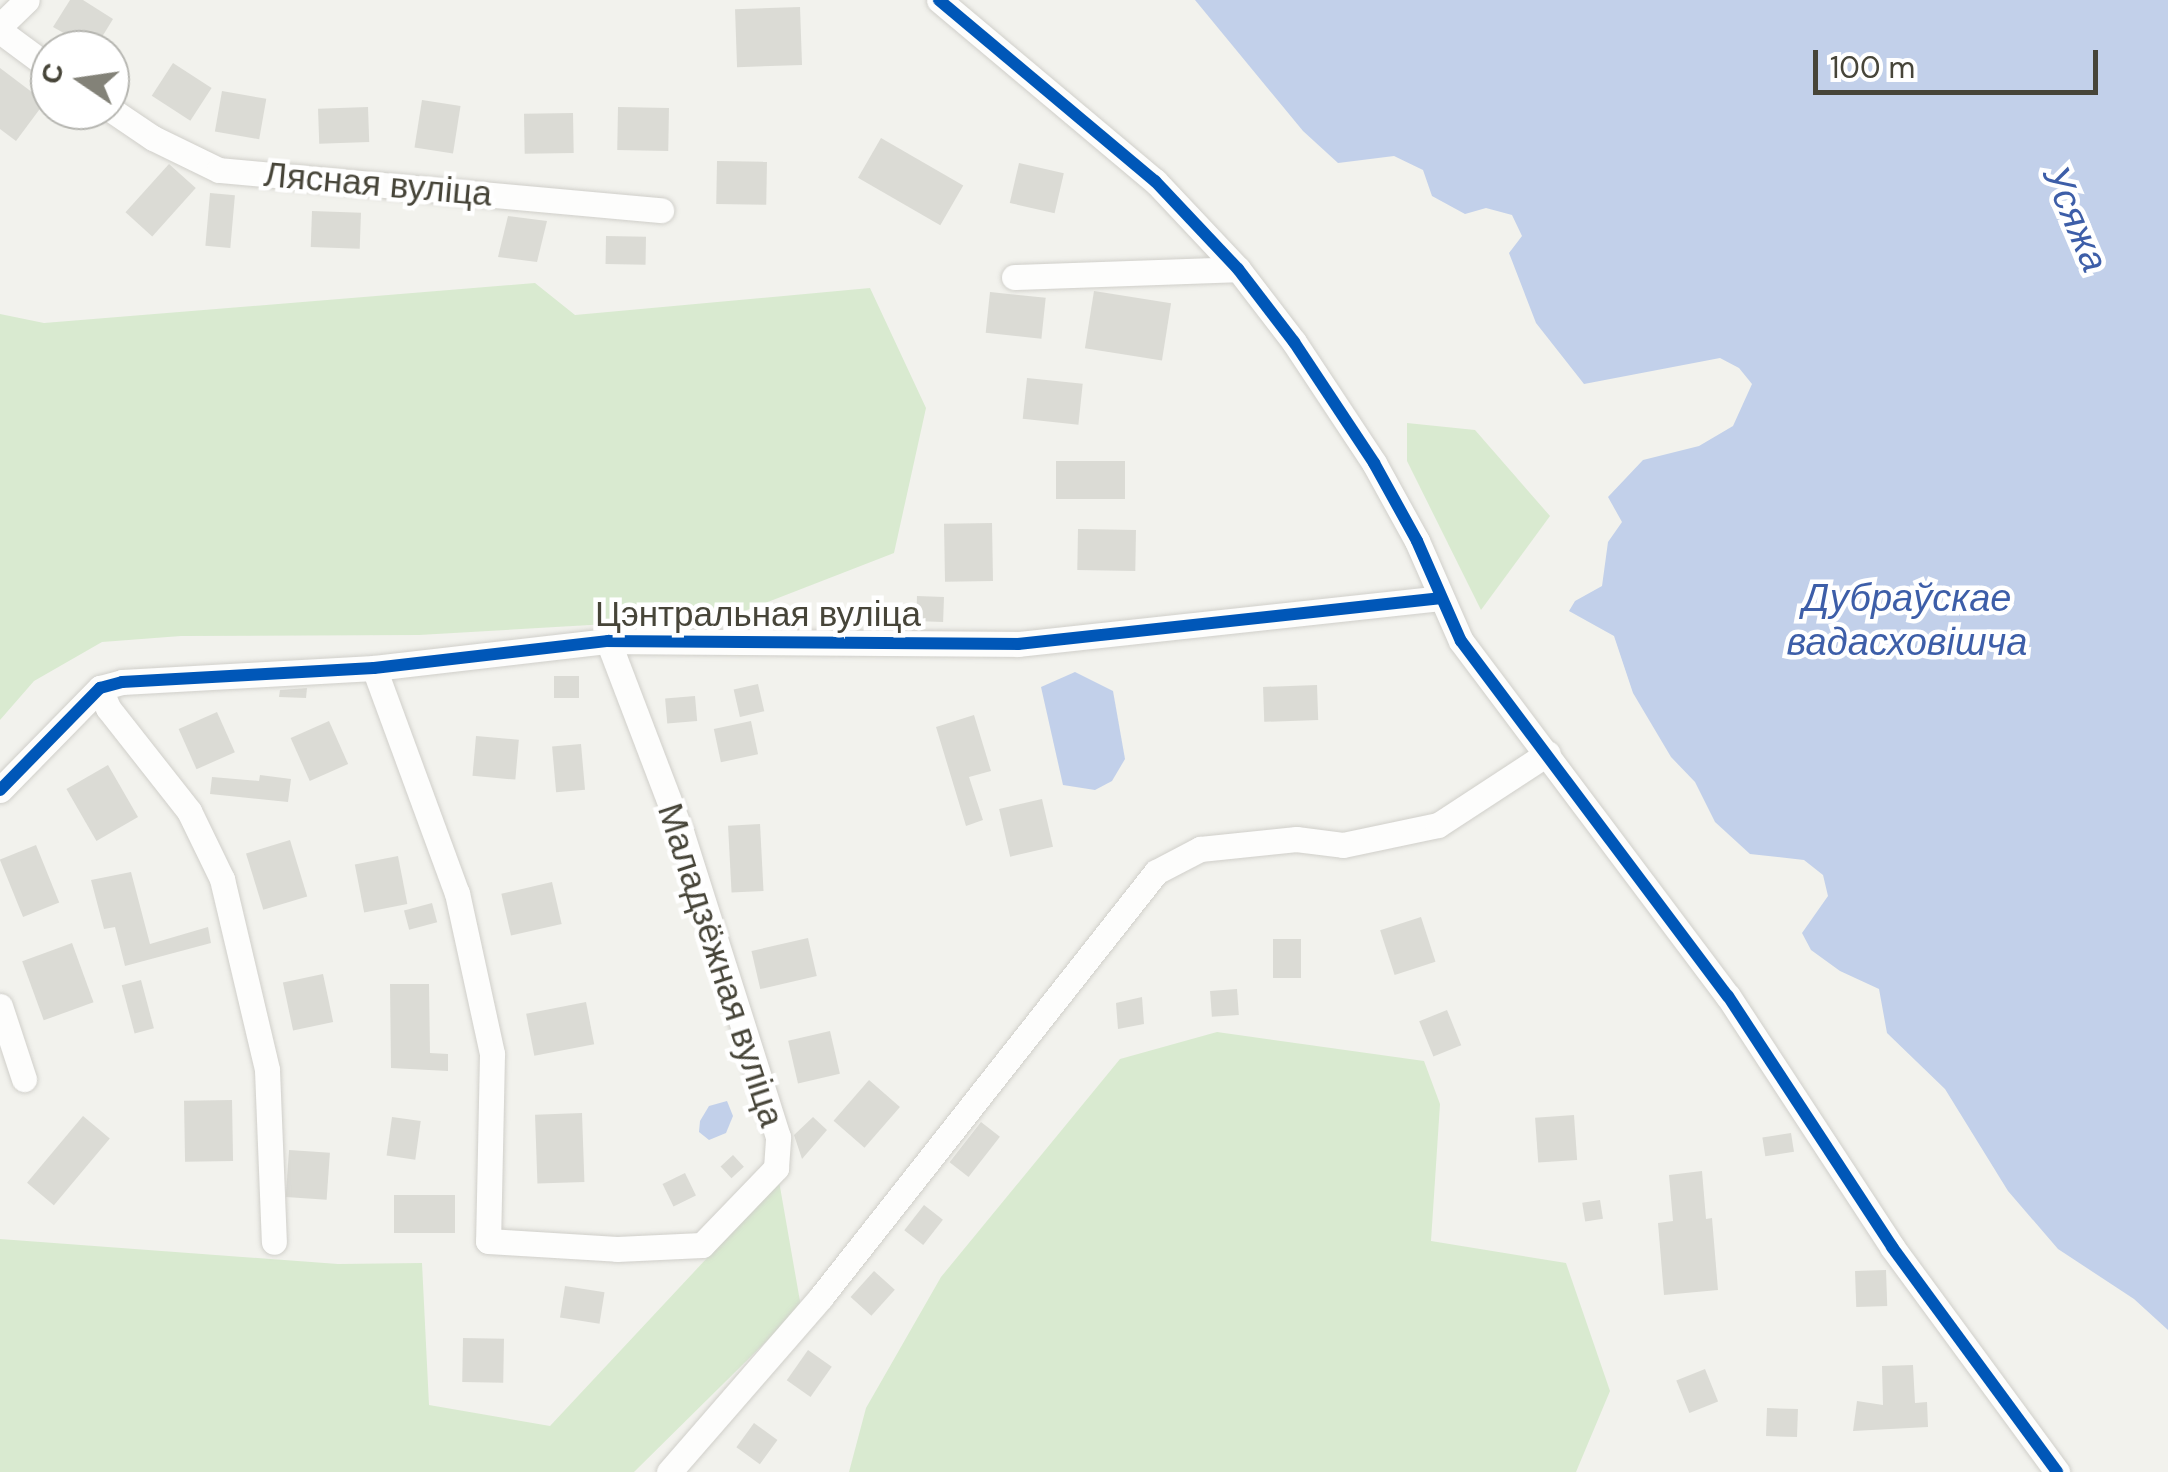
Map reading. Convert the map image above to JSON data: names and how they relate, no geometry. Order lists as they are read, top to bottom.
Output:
{
  "streets": {
    "street": ["Лясная вуліца", "Цэнтральная вуліца", "Маладзёжная вуліца"]
  },
  "crossings": [
    ["Цэнтральная вуліца", "Маладзёжная вуліца"]
  ],
  "water": ["Усяжа", "Дубраўскае вадасховішча"],
  "scale_bar": "100 m",
  "north": "left"
}
